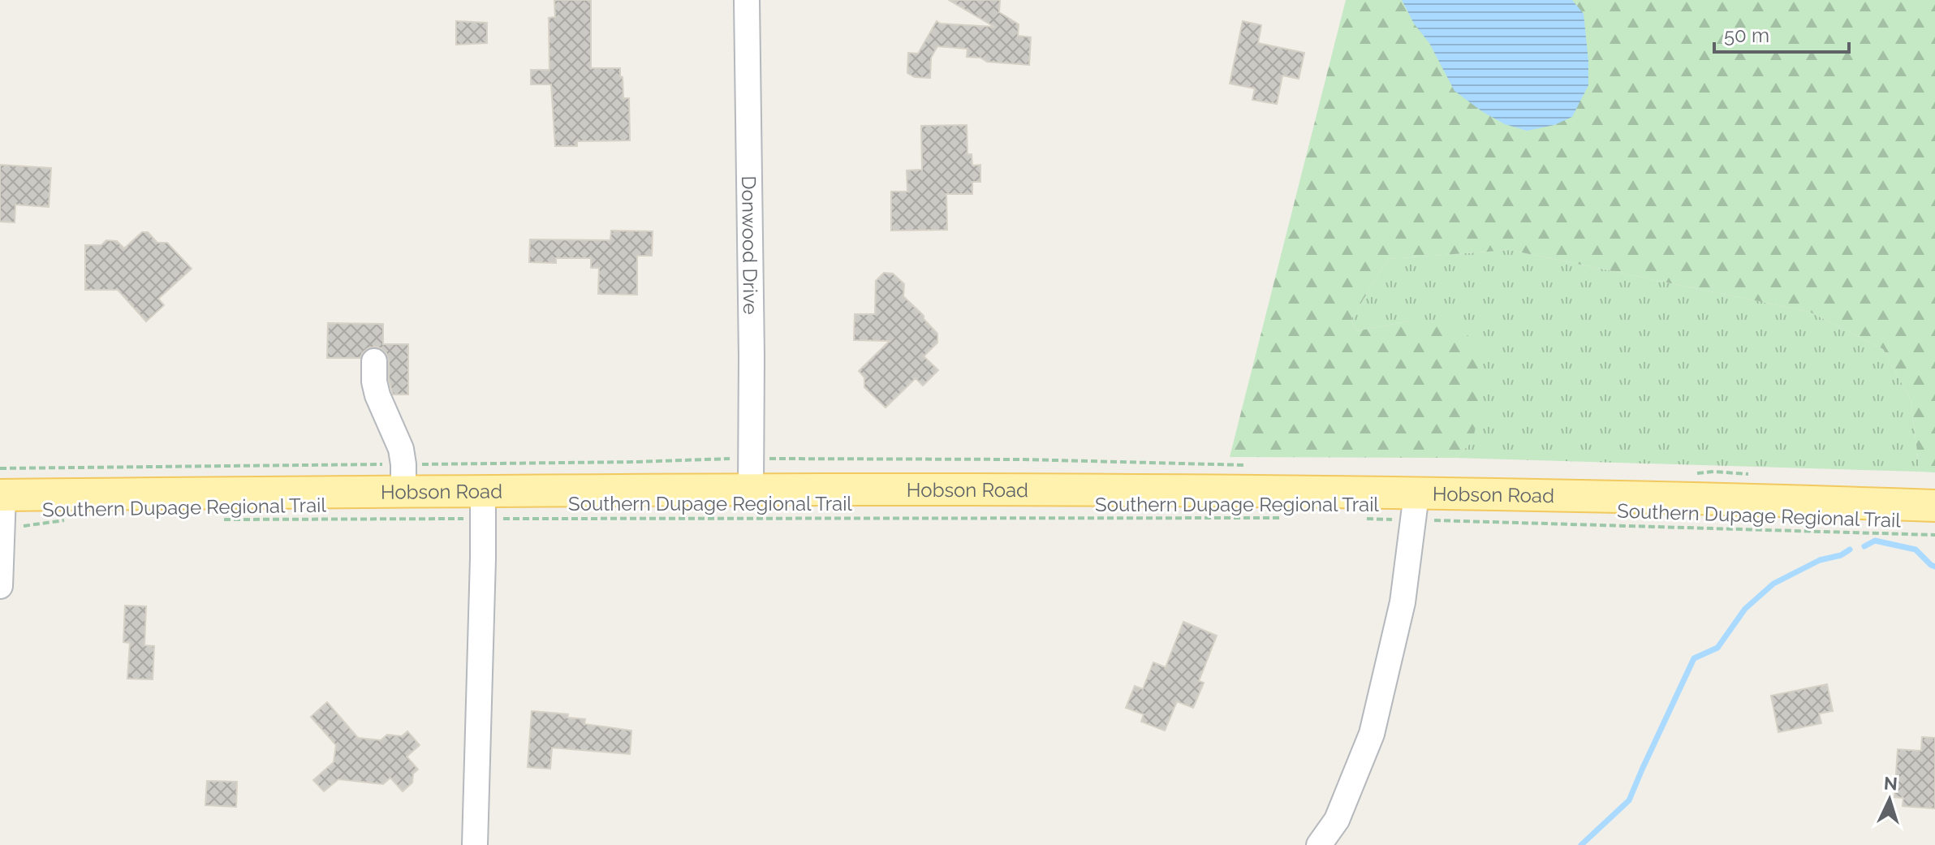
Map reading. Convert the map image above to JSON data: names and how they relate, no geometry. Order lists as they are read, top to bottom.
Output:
{
  "streets": {
    "main road": ["Hobson Road"],
    "street": ["Donwood Drive"],
    "path": ["Southern Dupage Regional Trail"]
  },
  "crossings": [
    ["Donwood Drive", "Hobson Road"],
    ["Hobson Road", "Southern Dupage Regional Trail"]
  ],
  "scale_bar": "50 m",
  "north": "top"
}
